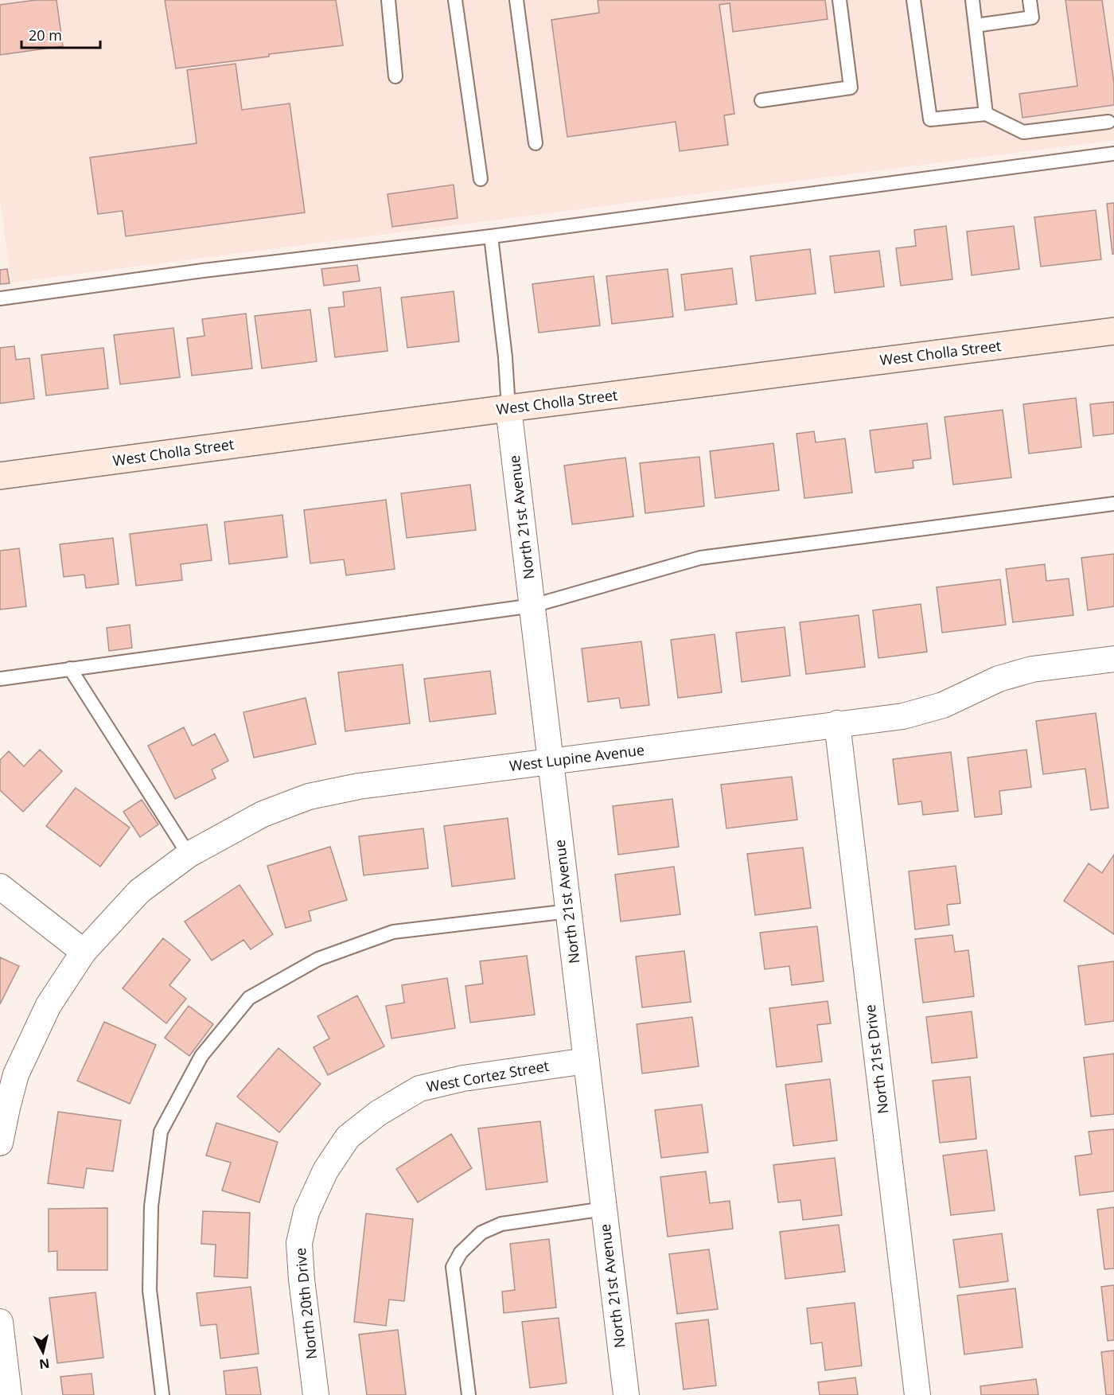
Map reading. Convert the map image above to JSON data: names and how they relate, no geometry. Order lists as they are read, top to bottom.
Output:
{
  "streets": {
    "street": [
      "West Cholla Street",
      "North 21st Avenue",
      "West Lupine Avenue",
      "North 21st Drive",
      "West Cortez Street",
      "North 20th Drive"
    ]
  },
  "crossings": [
    ["West Cholla Street", "North 21st Avenue"],
    ["North 21st Avenue", "West Lupine Avenue"],
    ["North 21st Avenue", "West Cortez Street"],
    ["West Lupine Avenue", "North 21st Drive"],
    ["West Cortez Street", "North 20th Drive"]
  ],
  "scale_bar": "20 m",
  "north": "bottom"
}
